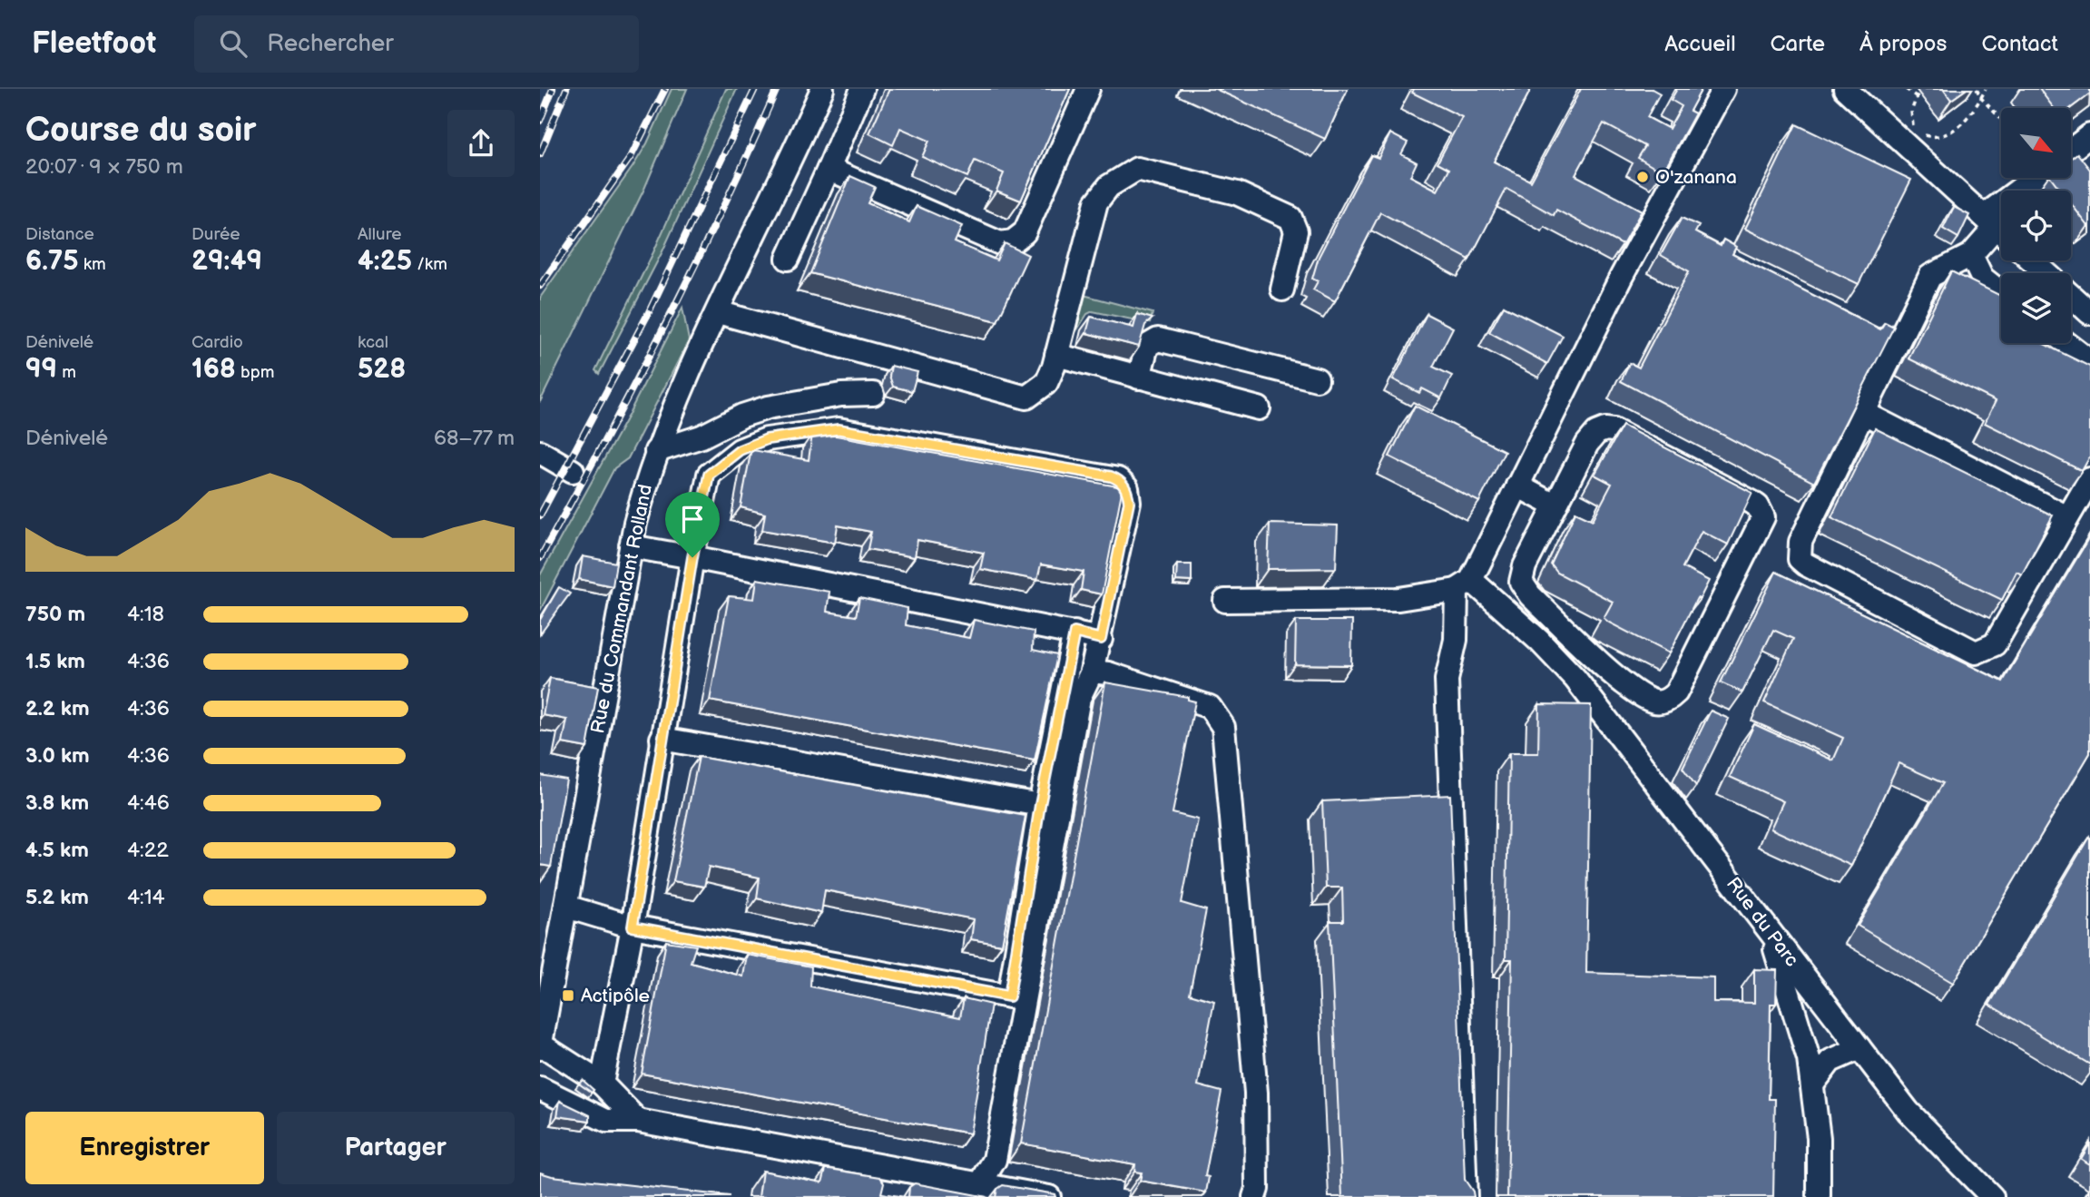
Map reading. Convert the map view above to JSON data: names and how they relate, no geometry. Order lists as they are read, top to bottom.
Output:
{
  "streets": {
    "street": ["Rue du Commandant Rolland", "Rue du Parc"]
  },
  "places": {
    "other": ["O'zanana"],
    "transit": ["Actipôle"]
  },
  "north": "bottom right",
  "page": {
    "header": "Fleetfoot",
    "search": "Rechercher",
    "nav": [
      "Accueil",
      "Carte",
      "À propos",
      "Contact"
    ],
    "heading": ["Course du soir", "20:07 · 9 × 750 m"],
    "stats": [
      ["Distance", "6.75 km"],
      ["Durée", "29:49"],
      ["Allure", "4:25 /km"],
      ["Dénivelé", "99 m"],
      ["Cardio", "168 bpm"],
      ["kcal", "528"]
    ],
    "chart": ["Dénivelé", "68–77 m"],
    "list": [
      {
        "name": "750 m",
        "note": "4:18"
      },
      {
        "name": "1.5 km",
        "note": "4:36"
      },
      {
        "name": "2.2 km",
        "note": "4:36"
      },
      {
        "name": "3.0 km",
        "note": "4:36"
      },
      {
        "name": "3.8 km",
        "note": "4:46"
      },
      {
        "name": "4.5 km",
        "note": "4:22"
      },
      {
        "name": "5.2 km",
        "note": "4:14"
      }
    ],
    "buttons": ["Enregistrer", "Partager"]
  }
}
